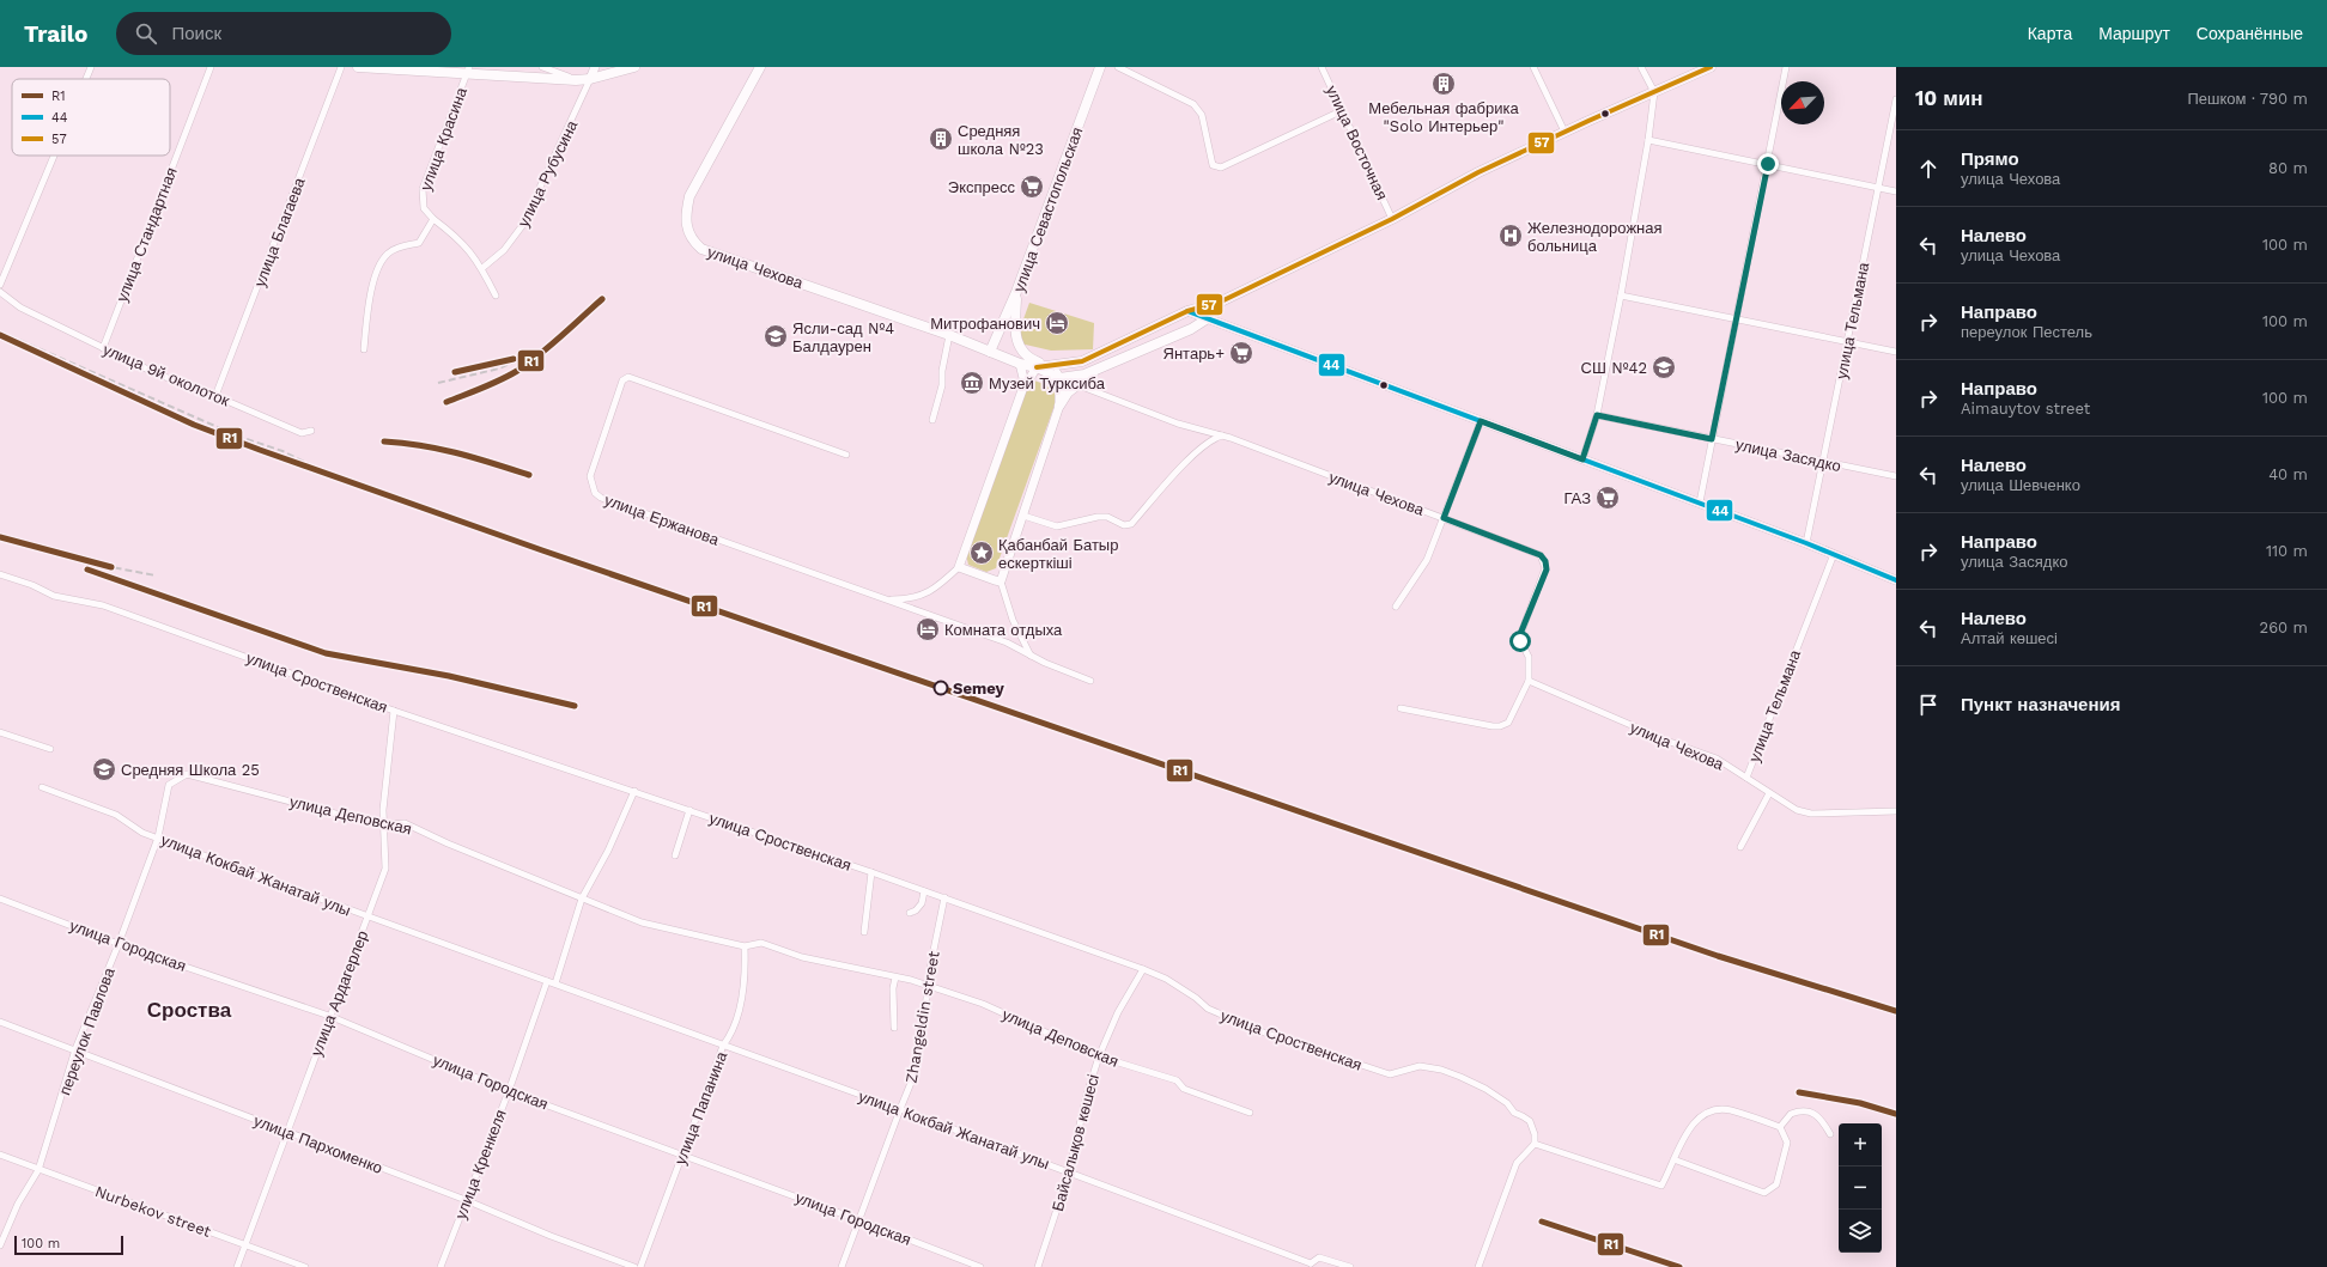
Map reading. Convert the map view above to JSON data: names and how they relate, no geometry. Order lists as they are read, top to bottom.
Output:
{
  "streets": {
    "main road": ["улица Севастопольская", "улица Чехова"],
    "street": [
      "улица Красина",
      "улица Восточная",
      "улица Рубусина",
      "улица Благаева",
      "улица Стандартная",
      "улица Тельмана",
      "улица 9й околоток",
      "улица Засядко",
      "улица Ержанова",
      "улица Сроственская",
      "улица Деповская",
      "улица Кокбай Жанатай улы",
      "улица Городская",
      "улица Ардагерлер",
      "Zhangeldin street",
      "переулок Павлова",
      "улица Папанина",
      "Байсалықов көшесі",
      "улица Пархоменко",
      "улица Кренкеля",
      "Nurbekov street"
    ]
  },
  "crossings": [
    ["улица Севастопольская", "улица Чехова"],
    ["улица Благаева", "улица 9й околоток"],
    ["улица Стандартная", "улица 9й околоток"],
    ["улица Чехова", "улица Тельмана"],
    ["улица Тельмана", "улица Засядко"],
    ["улица Сроственская", "улица Ардагерлер"],
    ["улица Сроственская", "Zhangeldin street"],
    ["улица Сроственская", "Байсалықов көшесі"],
    ["улица Деповская", "улица Ардагерлер"],
    ["улица Деповская", "Zhangeldin street"],
    ["улица Деповская", "переулок Павлова"],
    ["улица Деповская", "улица Папанина"],
    ["улица Деповская", "Байсалықов көшесі"],
    ["улица Кокбай Жанатай улы", "улица Ардагерлер"],
    ["улица Кокбай Жанатай улы", "Zhangeldin street"],
    ["улица Кокбай Жанатай улы", "переулок Павлова"],
    ["улица Кокбай Жанатай улы", "улица Папанина"],
    ["улица Кокбай Жанатай улы", "Байсалықов көшесі"],
    ["улица Кокбай Жанатай улы", "улица Кренкеля"],
    ["улица Городская", "улица Ардагерлер"],
    ["улица Городская", "Zhangeldin street"],
    ["улица Городская", "переулок Павлова"],
    ["улица Городская", "улица Папанина"],
    ["улица Городская", "улица Кренкеля"],
    ["улица Ардагерлер", "улица Пархоменко"],
    ["улица Ардагерлер", "Nurbekov street"],
    ["переулок Павлова", "улица Пархоменко"],
    ["переулок Павлова", "Nurbekov street"],
    ["улица Пархоменко", "улица Кренкеля"]
  ],
  "districts": ["Сроства"],
  "places": {
    "building": ["Мебельная фабрика \"Solo Интерьер\"", "Средняя школа №23"],
    "supermarket": ["Экспресс", "Янтарь+", "ГАЗ"],
    "hospital": ["Железнодорожная больница"],
    "hotel": ["Митрофанович", "Комната отдыха"],
    "school or university": ["Ясли-сад №4 Балдаурен", "СШ №42", "Средняя Школа 25"],
    "museum": ["Музей Турксиба"],
    "place": ["Қабанбай Батыр ескерткіші"],
    "other": ["Semey"]
  },
  "lines": ["transit line 57", "transit line R1", "transit line 44"],
  "legend": ["R1", "44", "57"],
  "scale_bar": "100 m",
  "north": "bottom left",
  "page": {
    "header": "Trailo",
    "search": "Поиск",
    "nav": ["Карта", "Маршрут", "Сохранённые"],
    "heading": ["10 мин", "Пешком · 790 m"],
    "list": [
      ["Прямо", "улица Чехова", "80 m"],
      ["Налево", "улица Чехова", "100 m"],
      ["Направо", "переулок Пестель", "100 m"],
      ["Направо", "Aimauytov street", "100 m"],
      ["Налево", "улица Шевченко", "40 m"],
      ["Направо", "улица Засядко", "110 m"],
      ["Налево", "Алтай көшесі", "260 m"],
      "Пункт назначения"
    ],
    "map_buttons": ["+", "−"],
    "scale": "100 m"
  }
}
